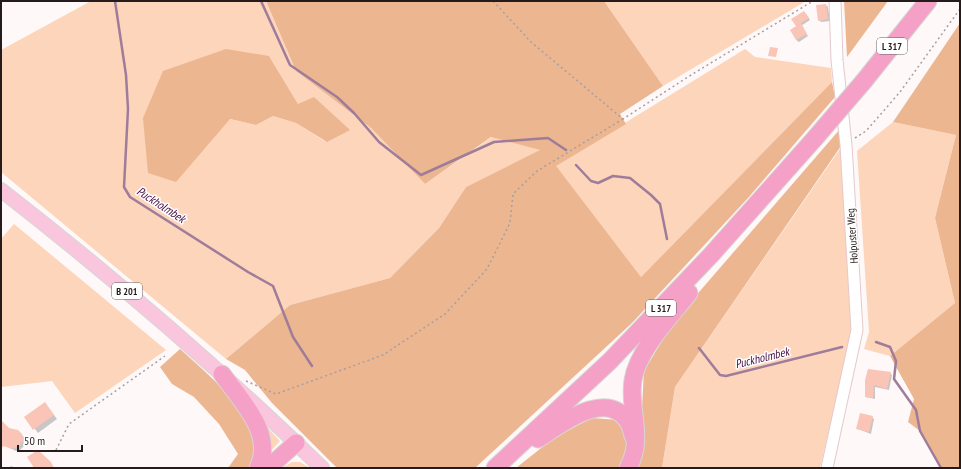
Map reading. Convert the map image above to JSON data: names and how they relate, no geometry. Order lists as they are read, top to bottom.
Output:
{
  "streets": {
    "highway": ["L 317"],
    "main road": ["B 201"],
    "street": ["Holpuster Weg"]
  },
  "water": ["Puckholmbek"],
  "scale_bar": "50 m"
}
